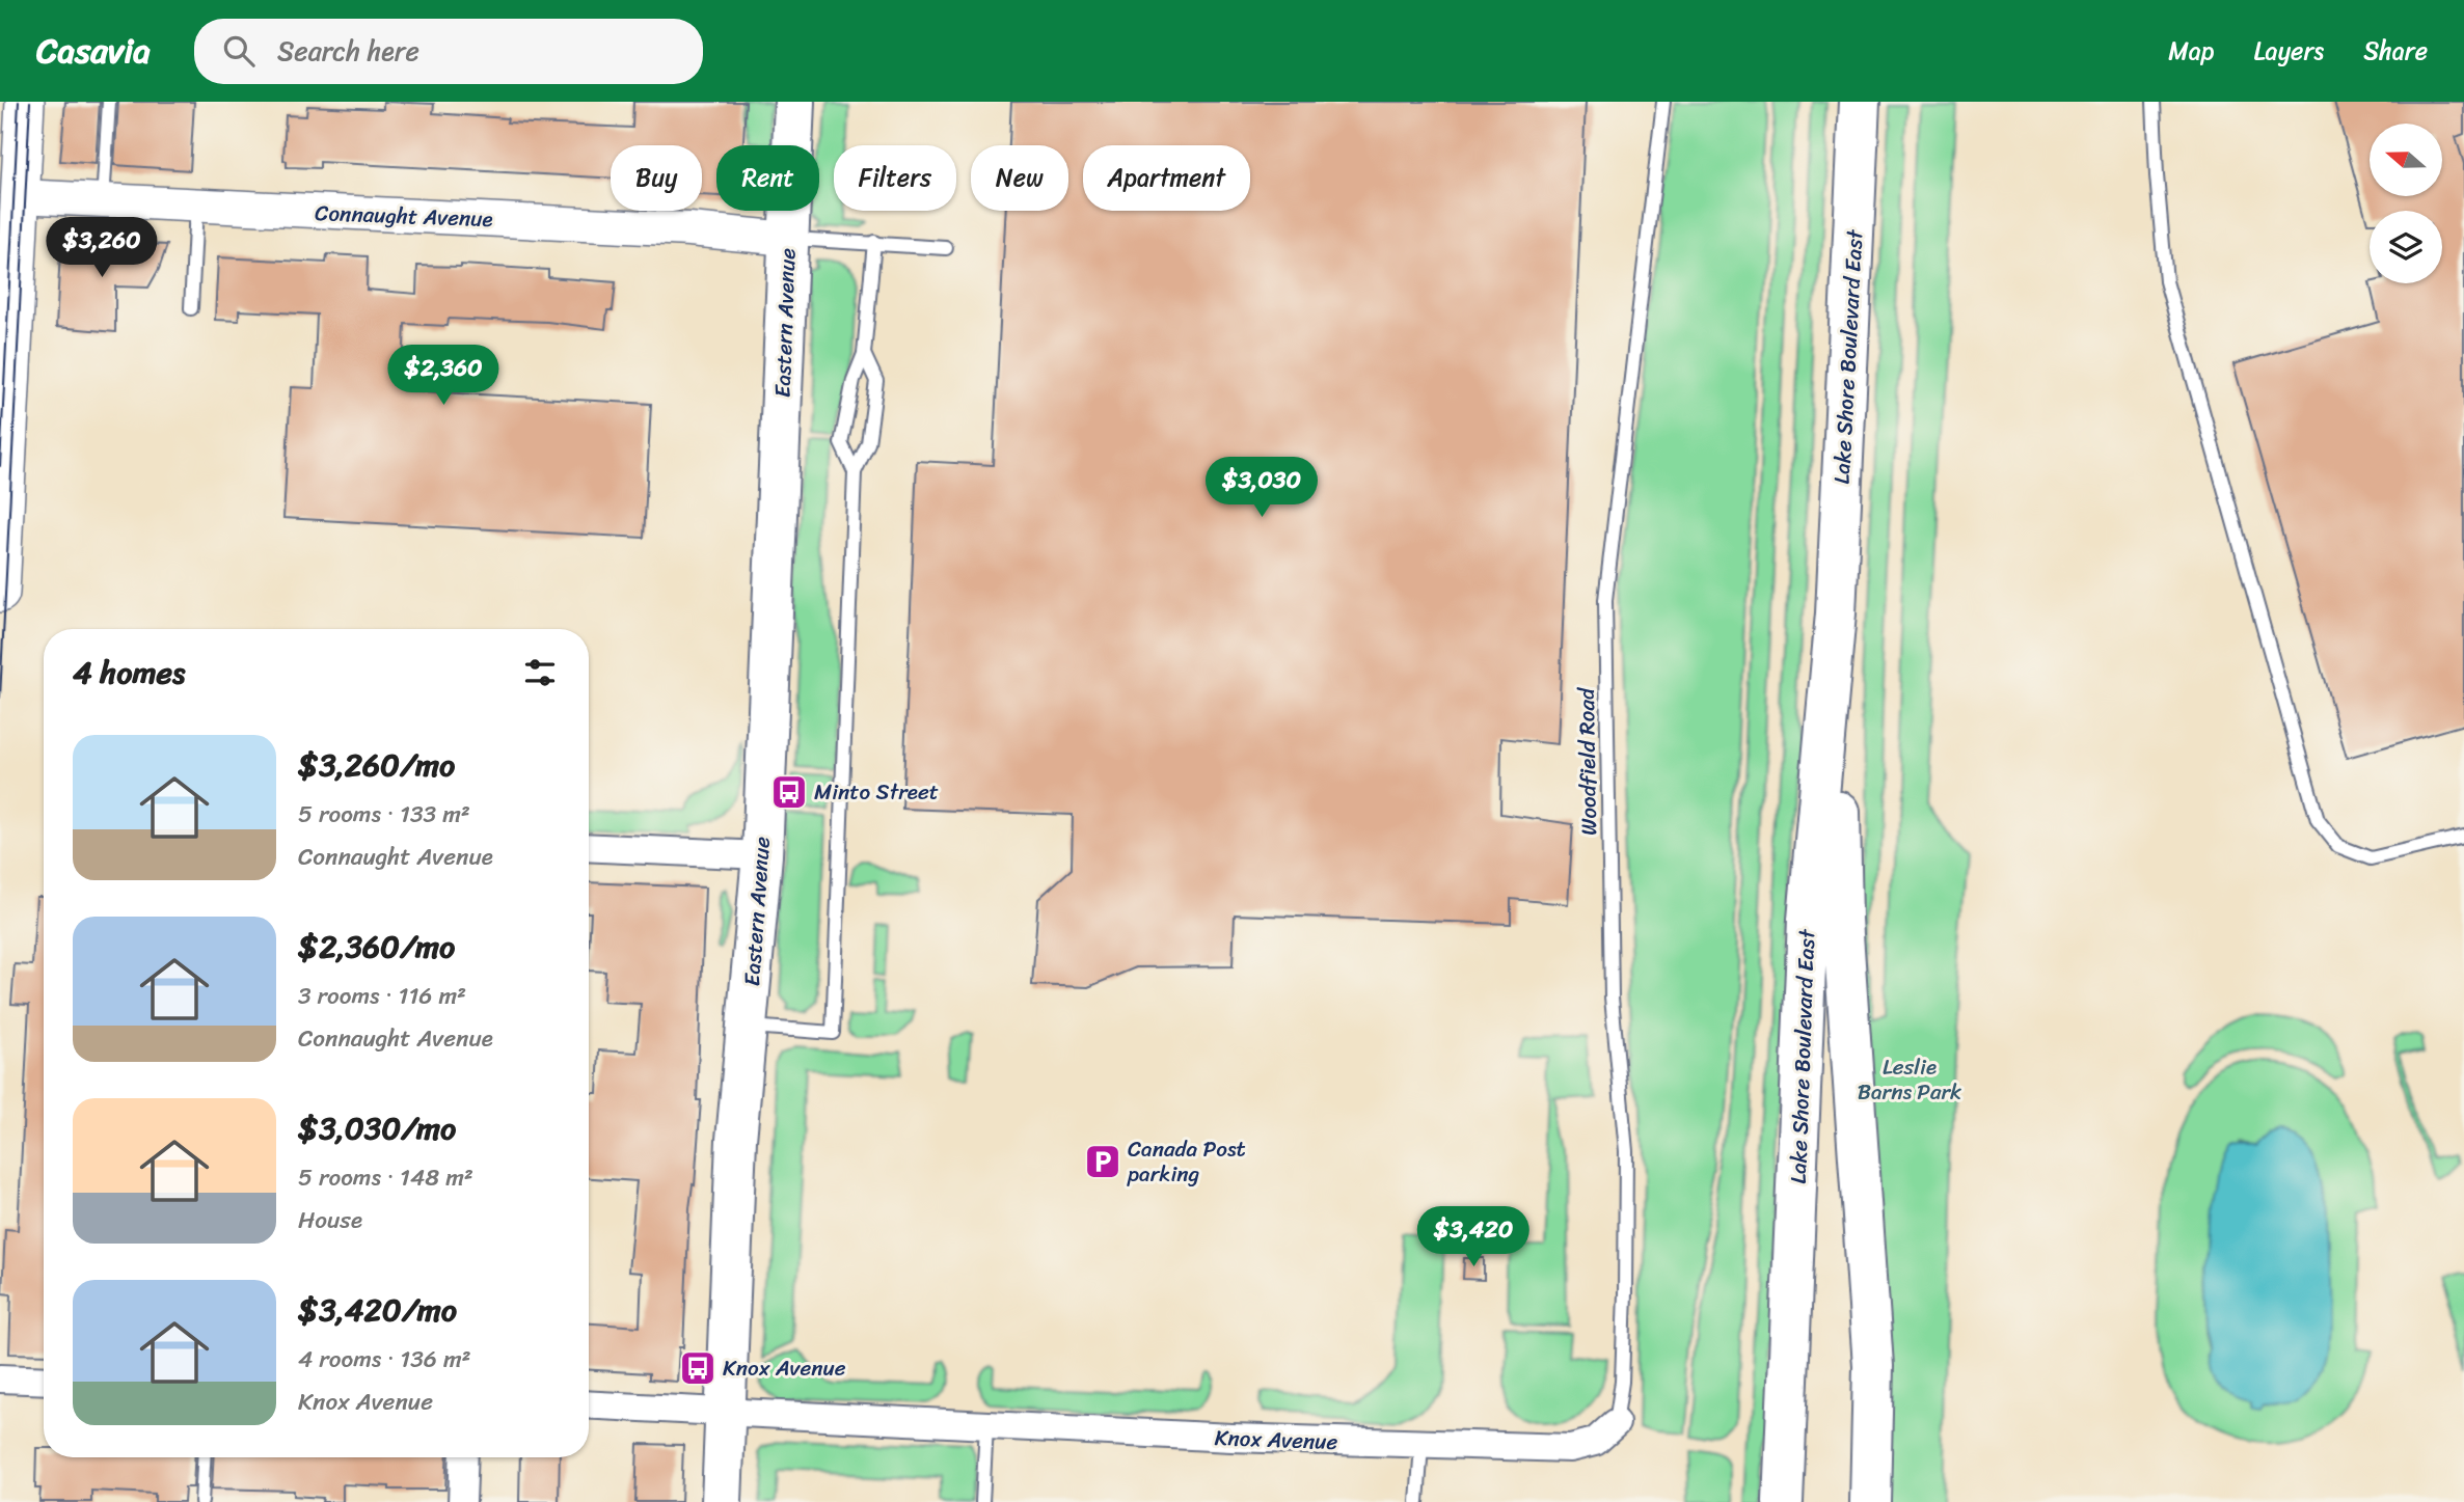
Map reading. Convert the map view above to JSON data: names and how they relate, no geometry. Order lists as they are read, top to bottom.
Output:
{
  "streets": {
    "main road": ["Eastern Avenue", "Lake Shore Boulevard East"],
    "street": ["Connaught Avenue", "Knox Avenue"],
    "lane": ["Woodfield Road"]
  },
  "crossings": [
    ["Connaught Avenue", "Eastern Avenue"],
    ["Eastern Avenue", "Knox Avenue"],
    ["Woodfield Road", "Knox Avenue"]
  ],
  "parks": ["Leslie Barns Park"],
  "places": {
    "bus stop": ["Minto Street", "Knox Avenue"],
    "parking": ["Canada Post parking"]
  },
  "north": "left",
  "page": {
    "header": "Casavia",
    "search": "Search here",
    "nav": ["Map", "Layers", "Share"],
    "chip": [
      "Buy",
      "Rent",
      "Filters",
      "New",
      "Apartment"
    ],
    "price": [
      "$3,260",
      "$2,360",
      "$3,030",
      "$3,420"
    ],
    "heading": "4 homes",
    "list": [
      {
        "name": "$3,260/mo",
        "note": "5 rooms · 133 m² · Connaught Avenue"
      },
      {
        "name": "$2,360/mo",
        "note": "3 rooms · 116 m² · Connaught Avenue"
      },
      {
        "name": "$3,030/mo",
        "note": "5 rooms · 148 m² · House"
      },
      {
        "name": "$3,420/mo",
        "note": "4 rooms · 136 m² · Knox Avenue"
      }
    ]
  }
}
